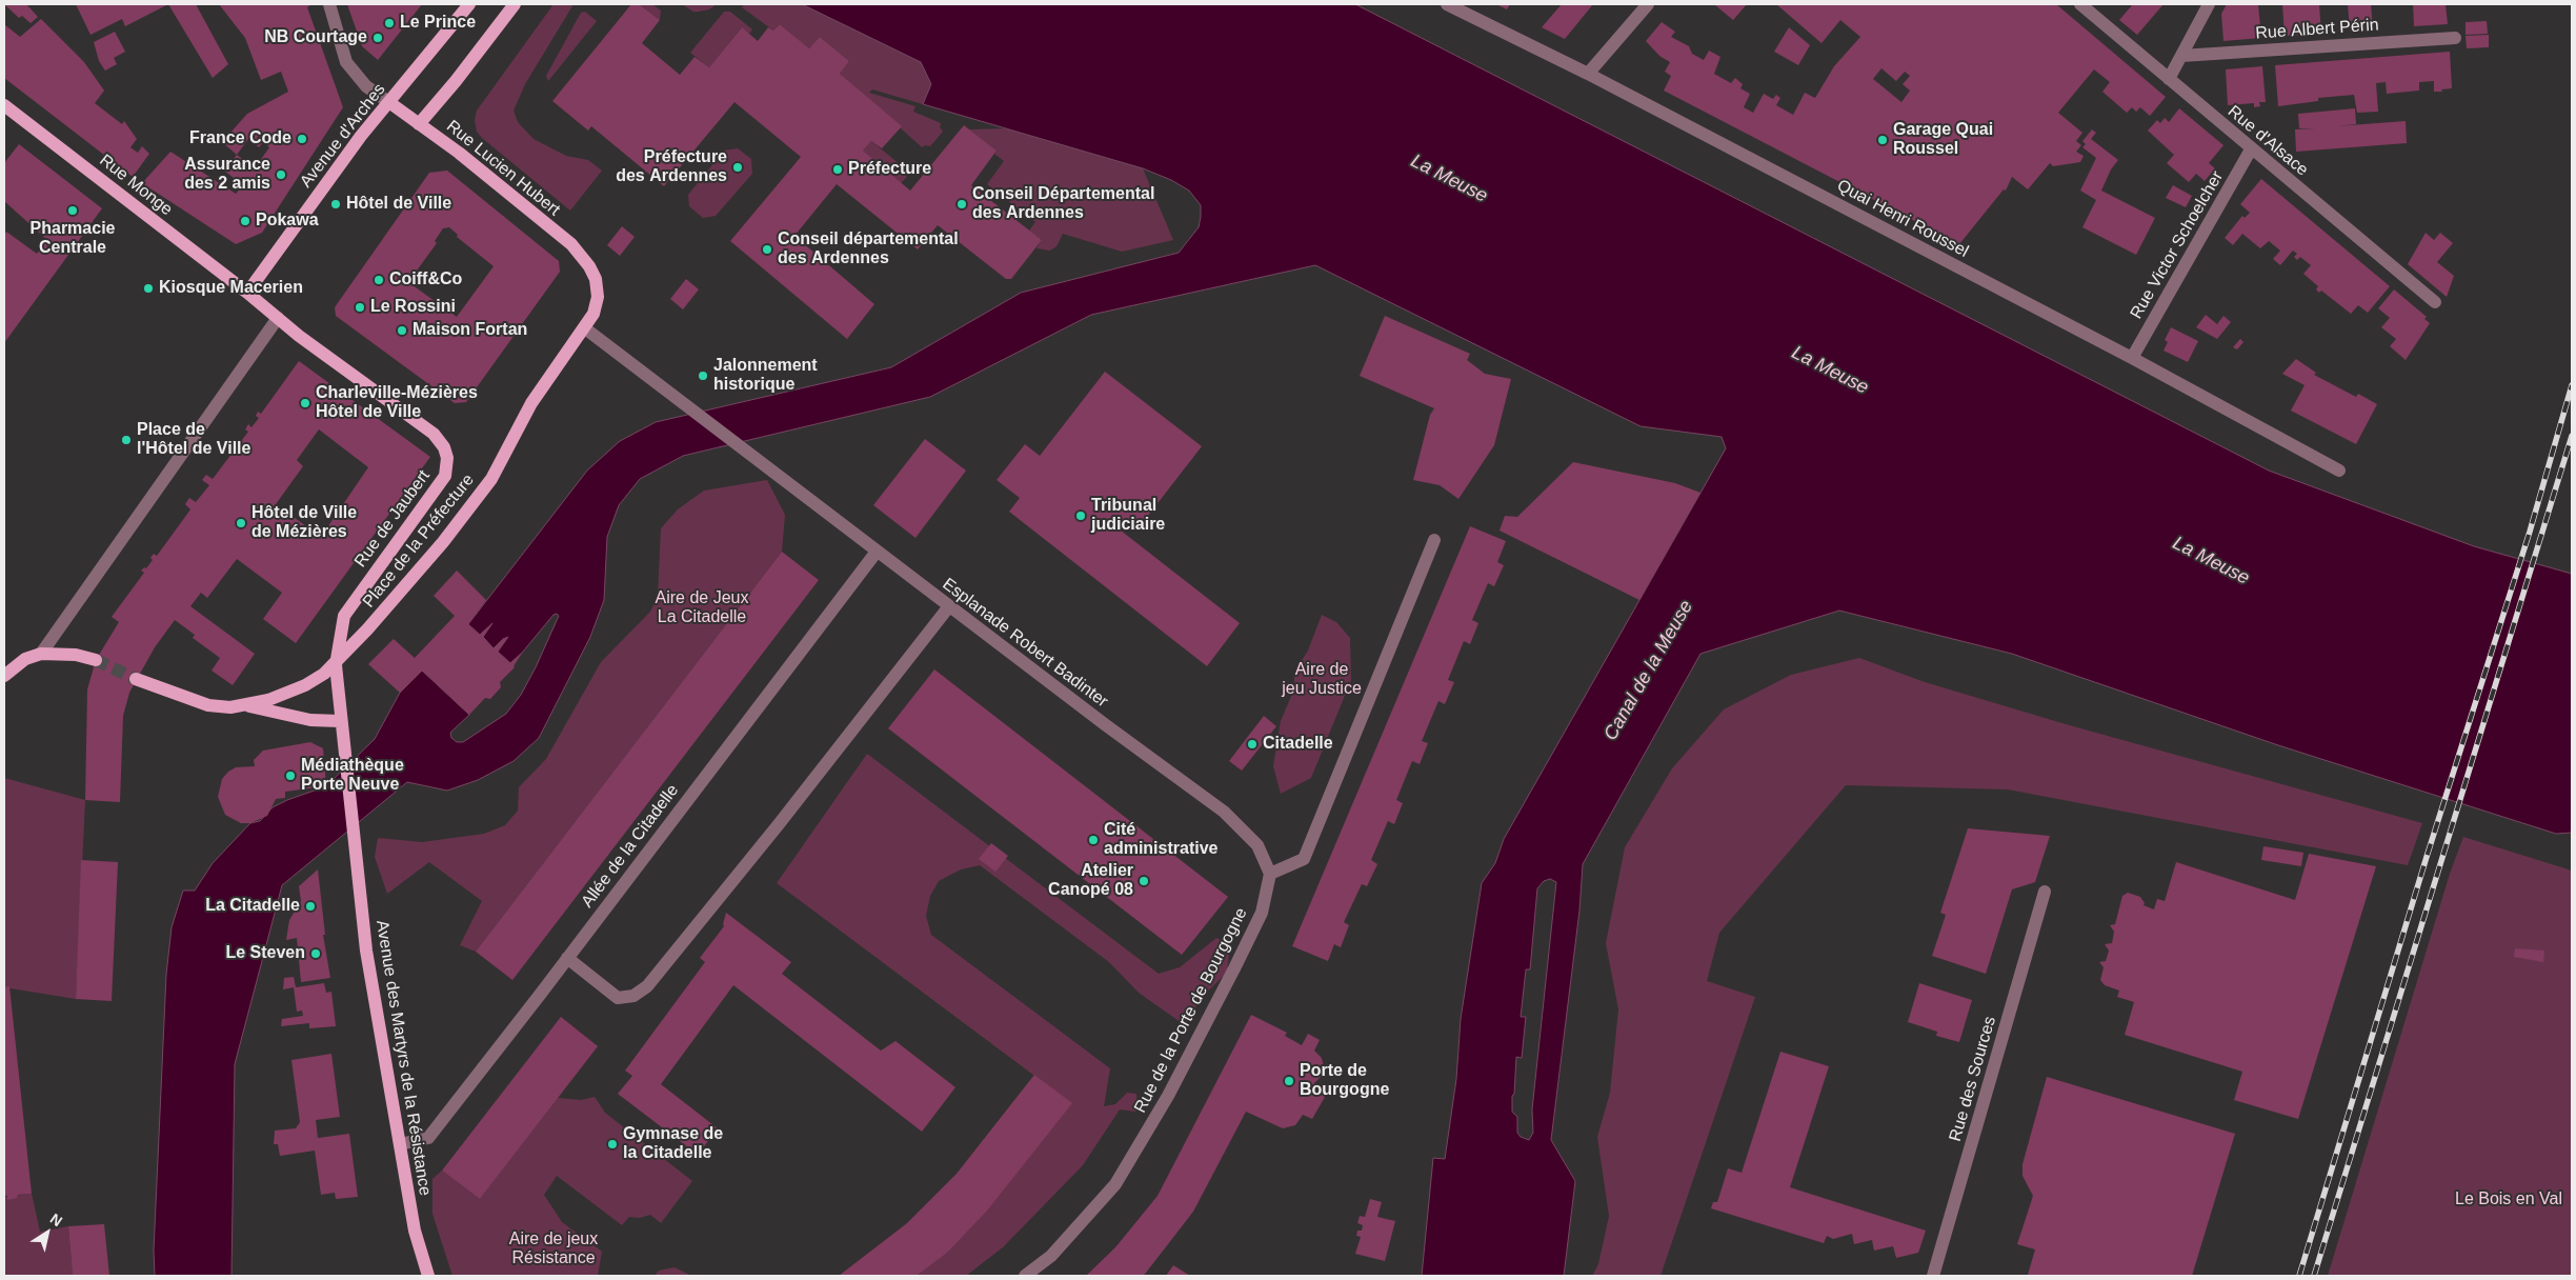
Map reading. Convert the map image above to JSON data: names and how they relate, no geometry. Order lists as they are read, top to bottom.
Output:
{
  "streets": {
    "main road": [
      "Avenue d'Arches",
      "Rue Lucien Hubert",
      "Rue Monge",
      "Rue de Jaubert",
      "Place de la Préfecture",
      "Avenue des Martyrs de la Résistance"
    ],
    "street": [
      "Rue Albert Périn",
      "Rue d'Alsace",
      "Quai Henri Roussel",
      "Rue Victor Schoelcher",
      "Esplanade Robert Badinter",
      "Allée de la Citadelle",
      "Rue de la Porte de Bourgogne",
      "Rue des Sources"
    ]
  },
  "crossings": [
    ["Avenue d'Arches", "Rue Lucien Hubert"],
    ["Avenue d'Arches", "Rue Monge"],
    ["Avenue d'Arches", "Rue de Jaubert"],
    ["Rue d'Alsace", "Rue Victor Schoelcher"],
    ["Rue Lucien Hubert", "Place de la Préfecture"],
    ["Rue Monge", "Rue de Jaubert"],
    ["Quai Henri Roussel", "Rue Victor Schoelcher"],
    ["Rue de Jaubert", "Place de la Préfecture"],
    ["Place de la Préfecture", "Esplanade Robert Badinter"],
    ["Place de la Préfecture", "Avenue des Martyrs de la Résistance"],
    ["Esplanade Robert Badinter", "Allée de la Citadelle"],
    ["Esplanade Robert Badinter", "Rue de la Porte de Bourgogne"],
    ["Allée de la Citadelle", "Avenue des Martyrs de la Résistance"]
  ],
  "water": ["La Meuse", "Canal de la Meuse"],
  "parks": [
    "Aire de Jeux La Citadelle",
    "Aire de jeu Justice",
    "Le Bois en Val",
    "Aire de jeux Résistance"
  ],
  "places": [
    "Le Prince",
    "NB Courtage",
    "France Code",
    "Garage Quai Roussel",
    "Préfecture des Ardennes",
    "Préfecture",
    "Assurance des 2 amis",
    "Hôtel de Ville",
    "Conseil Départemental des Ardennes",
    "Pharmacie Centrale",
    "Pokawa",
    "Conseil départemental des Ardennes",
    "Coiff&Co",
    "Kiosque Macerien",
    "Le Rossini",
    "Maison Fortan",
    "Jalonnement historique",
    "Charleville-Mézières Hôtel de Ville",
    "Place de l'Hôtel de Ville",
    "Tribunal judiciaire",
    "Hôtel de Ville de Mézières",
    "Citadelle",
    "Médiathèque Porte Neuve",
    "Cité administrative",
    "Atelier Canopé 08",
    "La Citadelle",
    "Le Steven",
    "Porte de Bourgogne",
    "Gymnase de la Citadelle"
  ],
  "north": "top right"
}
